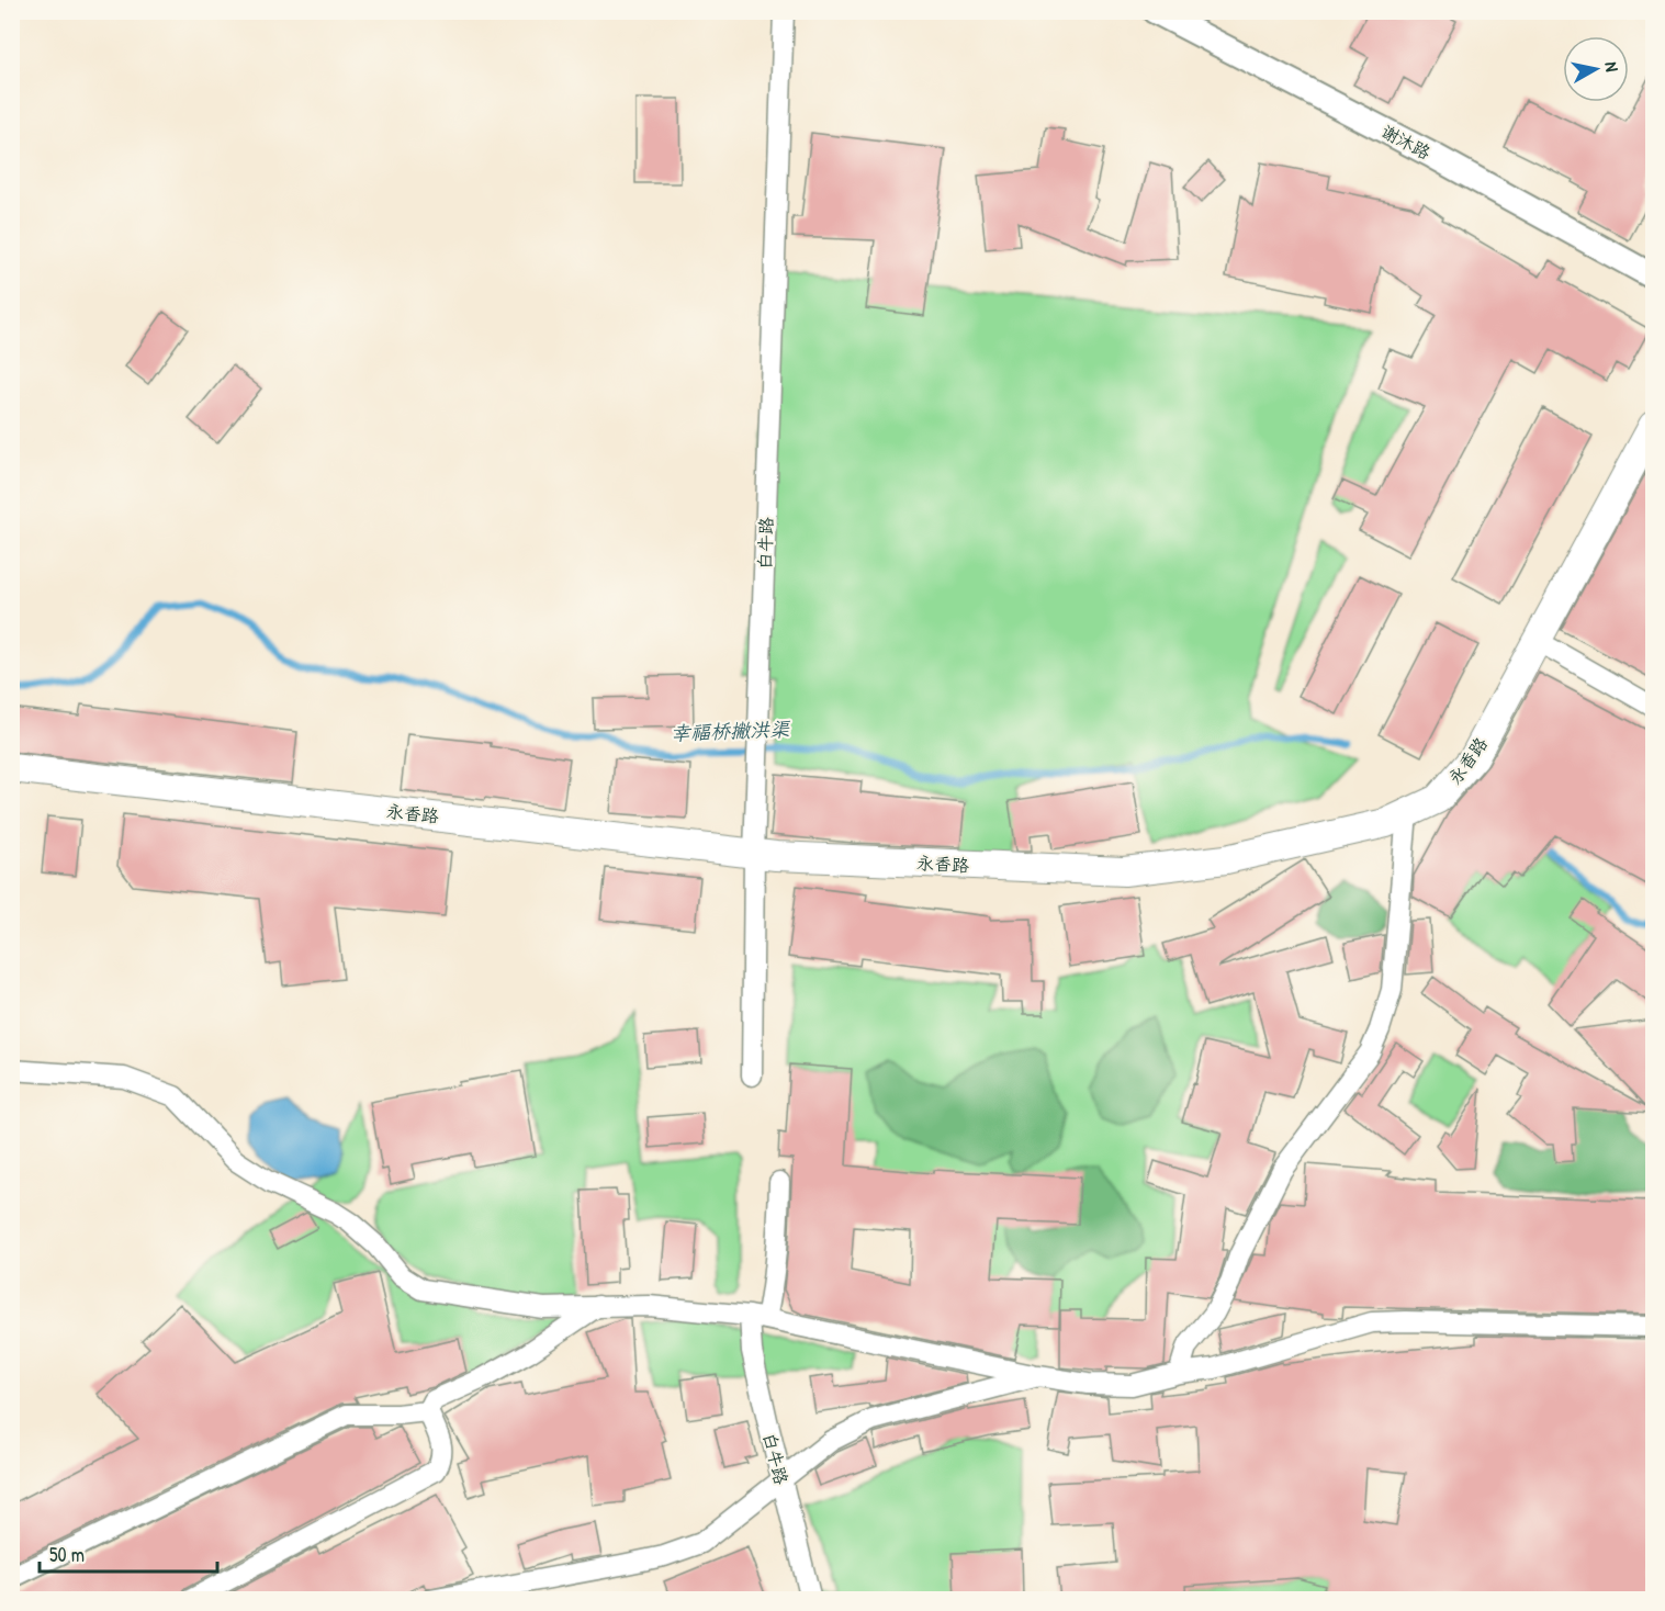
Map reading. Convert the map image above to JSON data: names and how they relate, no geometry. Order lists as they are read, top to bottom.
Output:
{
  "streets": {
    "main road": ["永香路"],
    "street": ["谢沐路", "白牛路"]
  },
  "crossings": [
    ["白牛路", "永香路"]
  ],
  "water": ["幸福桥撇洪渠"],
  "scale_bar": "50 m",
  "north": "right"
}
